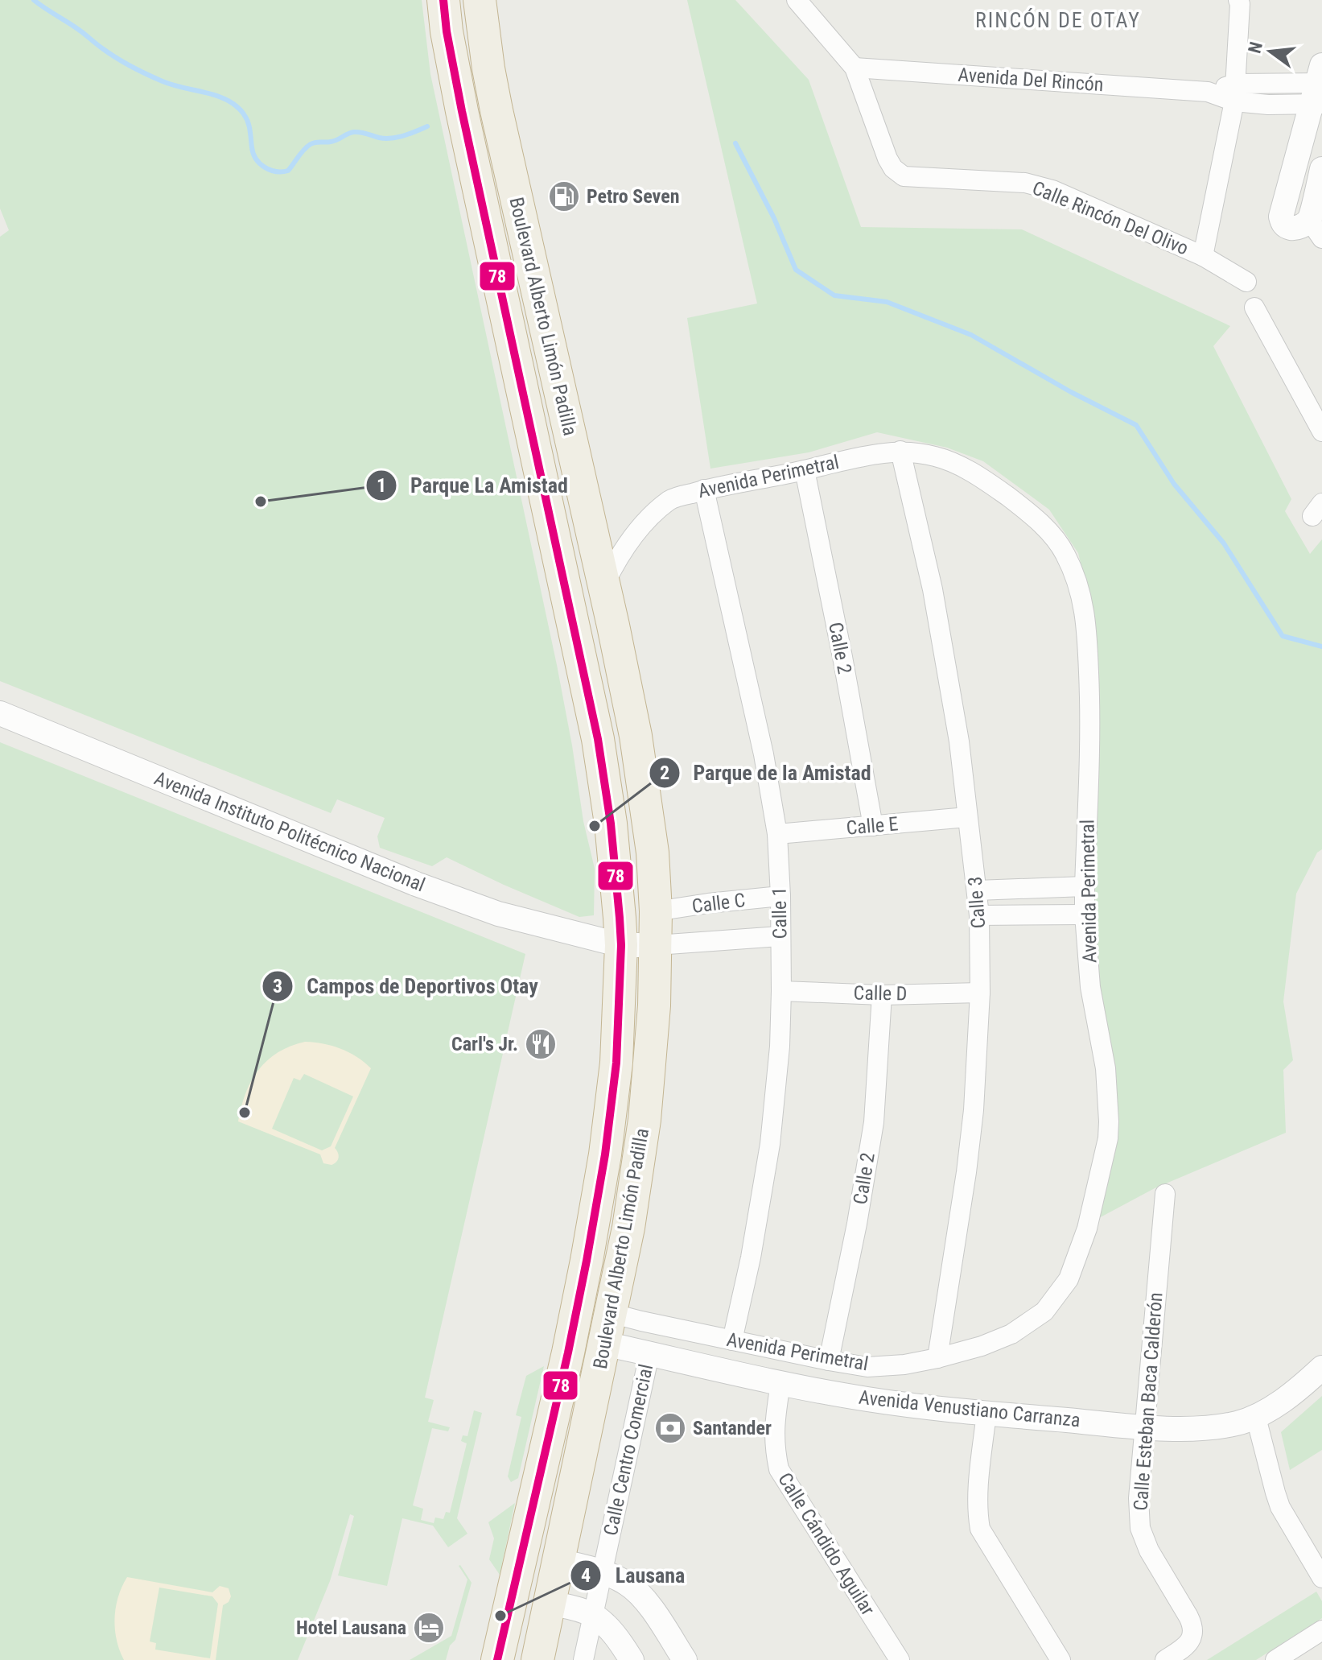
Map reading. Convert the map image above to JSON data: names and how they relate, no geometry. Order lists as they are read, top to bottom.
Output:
{
  "streets": {
    "highway": ["Boulevard Alberto Limón Padilla"],
    "street": [
      "Avenida Del Rincón",
      "Calle Rincón Del Olivo",
      "Avenida Perimetral",
      "Calle 2",
      "Calle E",
      "Avenida Instituto Politécnico Nacional",
      "Calle 3",
      "Calle C",
      "Calle 1",
      "Calle D",
      "Calle Esteban Baca Calderón",
      "Avenida Venustiano Carranza",
      "Calle Centro Comercial",
      "Calle Cándido Aguilar"
    ]
  },
  "crossings": [
    ["Avenida Del Rincón", "Calle Rincón Del Olivo"],
    ["Boulevard Alberto Limón Padilla", "Avenida Perimetral"],
    ["Boulevard Alberto Limón Padilla", "Avenida Instituto Politécnico Nacional"],
    ["Boulevard Alberto Limón Padilla", "Calle C"],
    ["Boulevard Alberto Limón Padilla", "Avenida Venustiano Carranza"],
    ["Avenida Perimetral", "Calle 2"],
    ["Avenida Perimetral", "Calle 3"],
    ["Avenida Perimetral", "Calle 1"],
    ["Calle 2", "Calle E"],
    ["Calle 2", "Calle D"],
    ["Calle E", "Calle 3"],
    ["Calle E", "Calle 1"],
    ["Calle 3", "Calle D"],
    ["Calle C", "Calle 1"],
    ["Calle 1", "Calle D"],
    ["Calle Esteban Baca Calderón", "Avenida Venustiano Carranza"],
    ["Avenida Venustiano Carranza", "Calle Centro Comercial"],
    ["Avenida Venustiano Carranza", "Calle Cándido Aguilar"]
  ],
  "districts": ["RINCÓN DE OTAY"],
  "places": {
    "fuel station": ["Petro Seven"],
    "other": [
      "Parque La Amistad",
      "Parque de la Amistad",
      "Campos de Deportivos Otay",
      "Lausana"
    ],
    "restaurant": ["Carl's Jr."],
    "bank": ["Santander"],
    "hotel": ["Hotel Lausana"]
  },
  "lines": ["transit line 78"],
  "north": "left"
}
